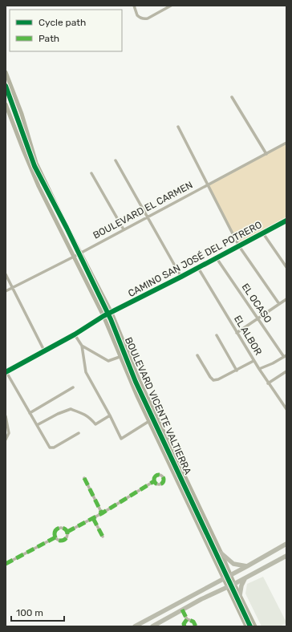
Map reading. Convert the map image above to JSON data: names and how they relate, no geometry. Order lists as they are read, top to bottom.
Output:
{
  "streets": {
    "main road": ["BOULEVARD VICENTE VALTIERRA"],
    "street": [
      "BOULEVARD EL CARMEN",
      "CAMINO SAN JOSÉ DEL POTRERO",
      "EL OCASO",
      "EL ALBOR"
    ]
  },
  "crossings": [
    ["BOULEVARD EL CARMEN", "BOULEVARD VICENTE VALTIERRA"],
    ["CAMINO SAN JOSÉ DEL POTRERO", "EL OCASO"],
    ["CAMINO SAN JOSÉ DEL POTRERO", "EL ALBOR"],
    ["CAMINO SAN JOSÉ DEL POTRERO", "BOULEVARD VICENTE VALTIERRA"]
  ],
  "legend": ["Cycle path", "Path"],
  "scale_bar": "100 m"
}
